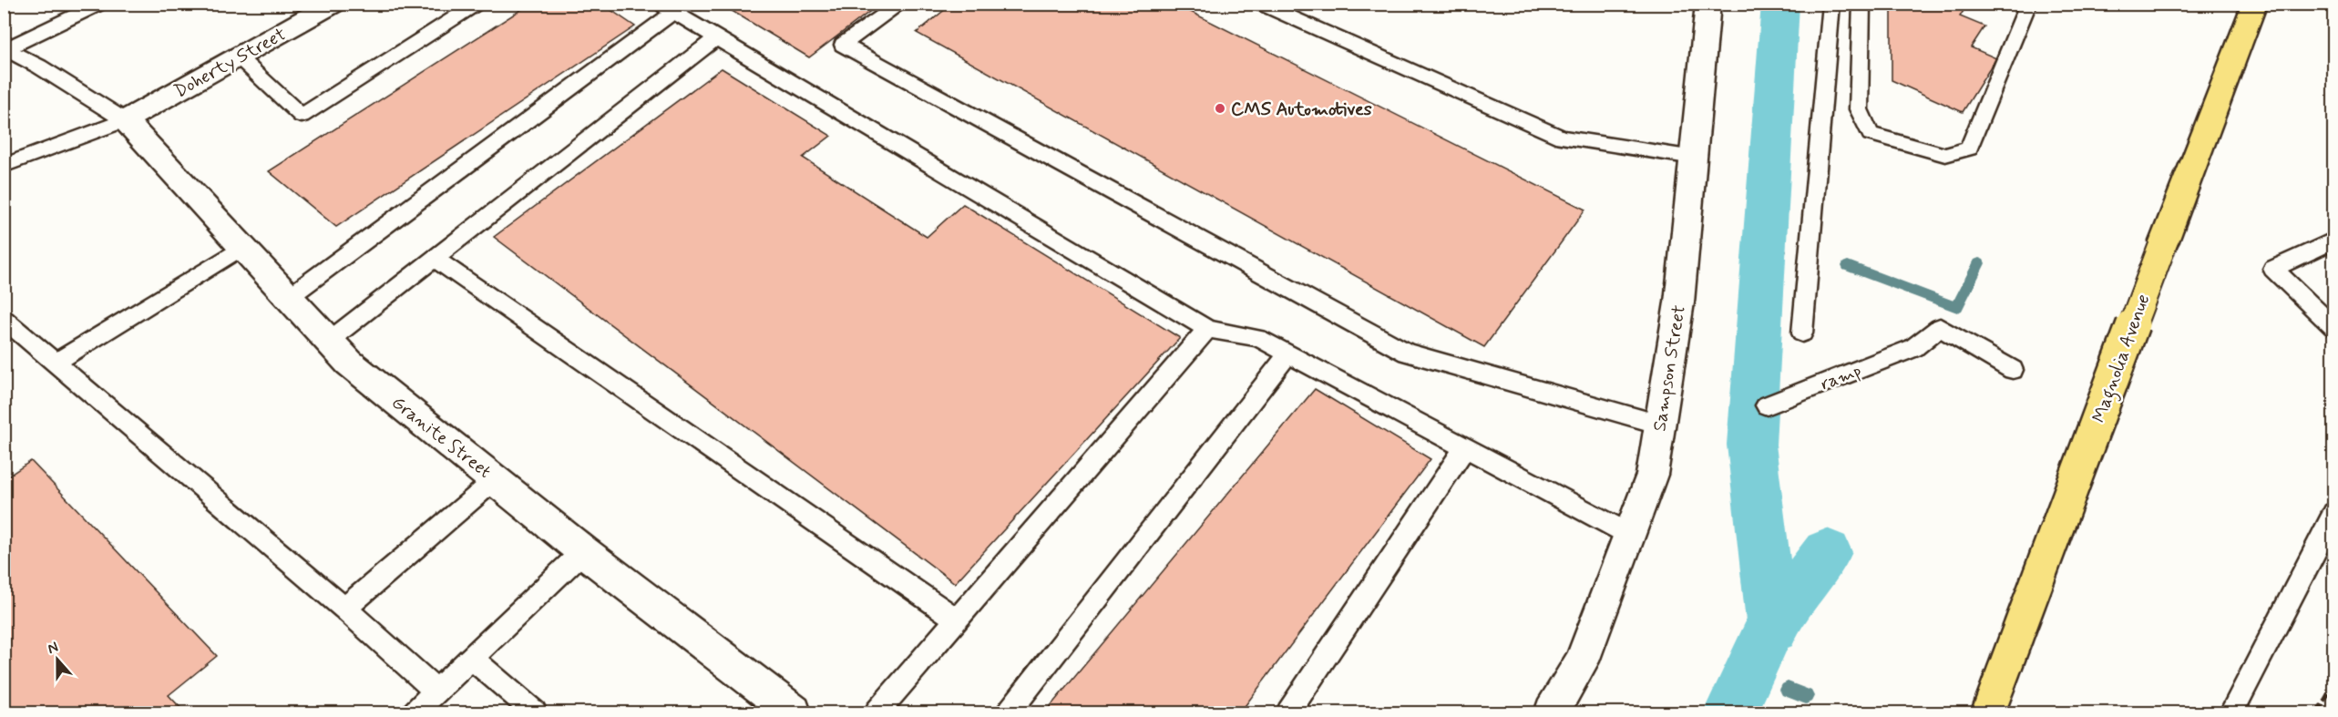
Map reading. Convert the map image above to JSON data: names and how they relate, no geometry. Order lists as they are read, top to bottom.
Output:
{
  "streets": {
    "main road": ["Magnolia Avenue"],
    "street": ["Doherty Street", "Sampson Street", "Granite Street"],
    "lane": ["ramp"]
  },
  "crossings": [
    ["Doherty Street", "Granite Street"]
  ],
  "places": ["CMS Automotives"],
  "north": "top"
}
